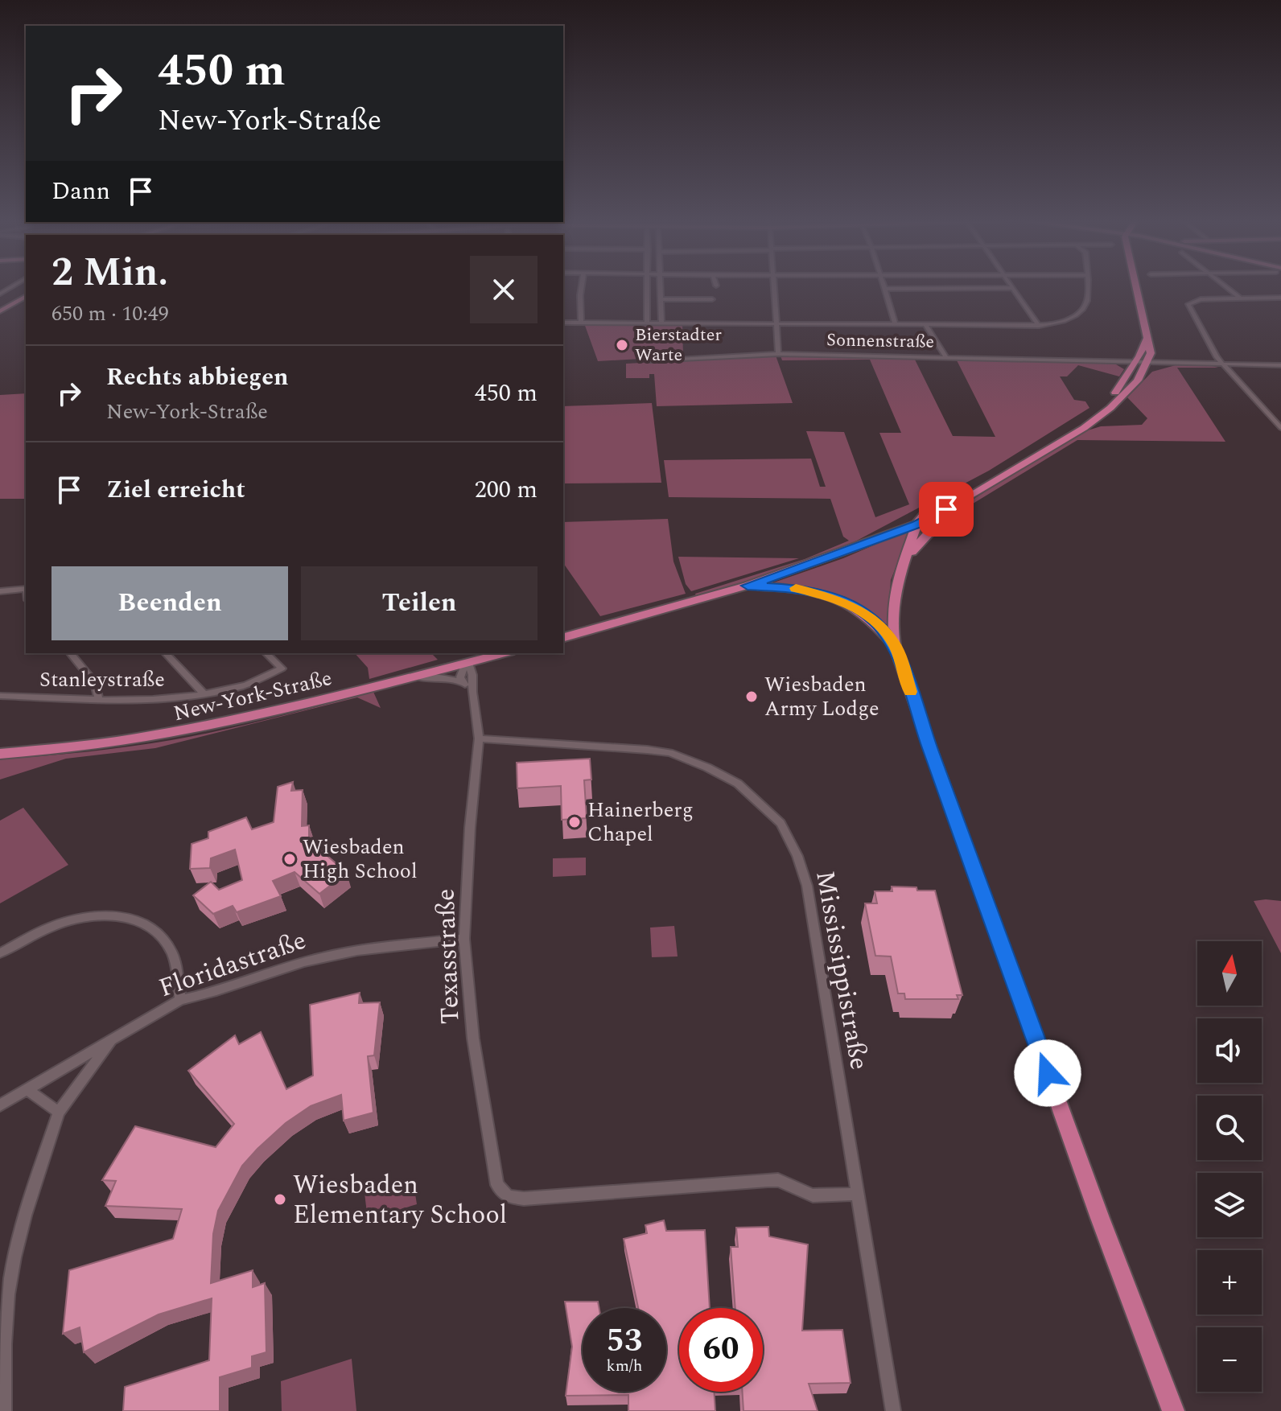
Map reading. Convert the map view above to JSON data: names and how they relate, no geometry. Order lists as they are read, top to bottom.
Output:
{
  "streets": {
    "main road": ["New-York-Straße"],
    "street": [
      "Sonnenstraße",
      "Stanleystraße",
      "Texasstraße",
      "Floridastraße",
      "Mississippistraße"
    ]
  },
  "crossings": [
    ["Texasstraße", "Floridastraße"],
    ["Texasstraße", "Mississippistraße"]
  ],
  "places": [
    "Bierstadter Warte",
    "Wiesbaden Army Lodge",
    "Hainerberg Chapel",
    "Wiesbaden High School",
    "Wiesbaden Elementary School"
  ],
  "north": "top",
  "page": {
    "turn": ["450 m", "New-York-Straße"],
    "then": "Dann",
    "heading": ["2 Min.", "650 m · 10:49"],
    "list": [
      {
        "name": "Rechts abbiegen",
        "note": "New-York-Straße",
        "value": "450 m"
      },
      {
        "name": "Ziel erreicht",
        "value": "200 m"
      }
    ],
    "buttons": ["Beenden", "Teilen"],
    "map_buttons": ["+", "−"],
    "speed": "53 km/h",
    "limit": "60"
  }
}
